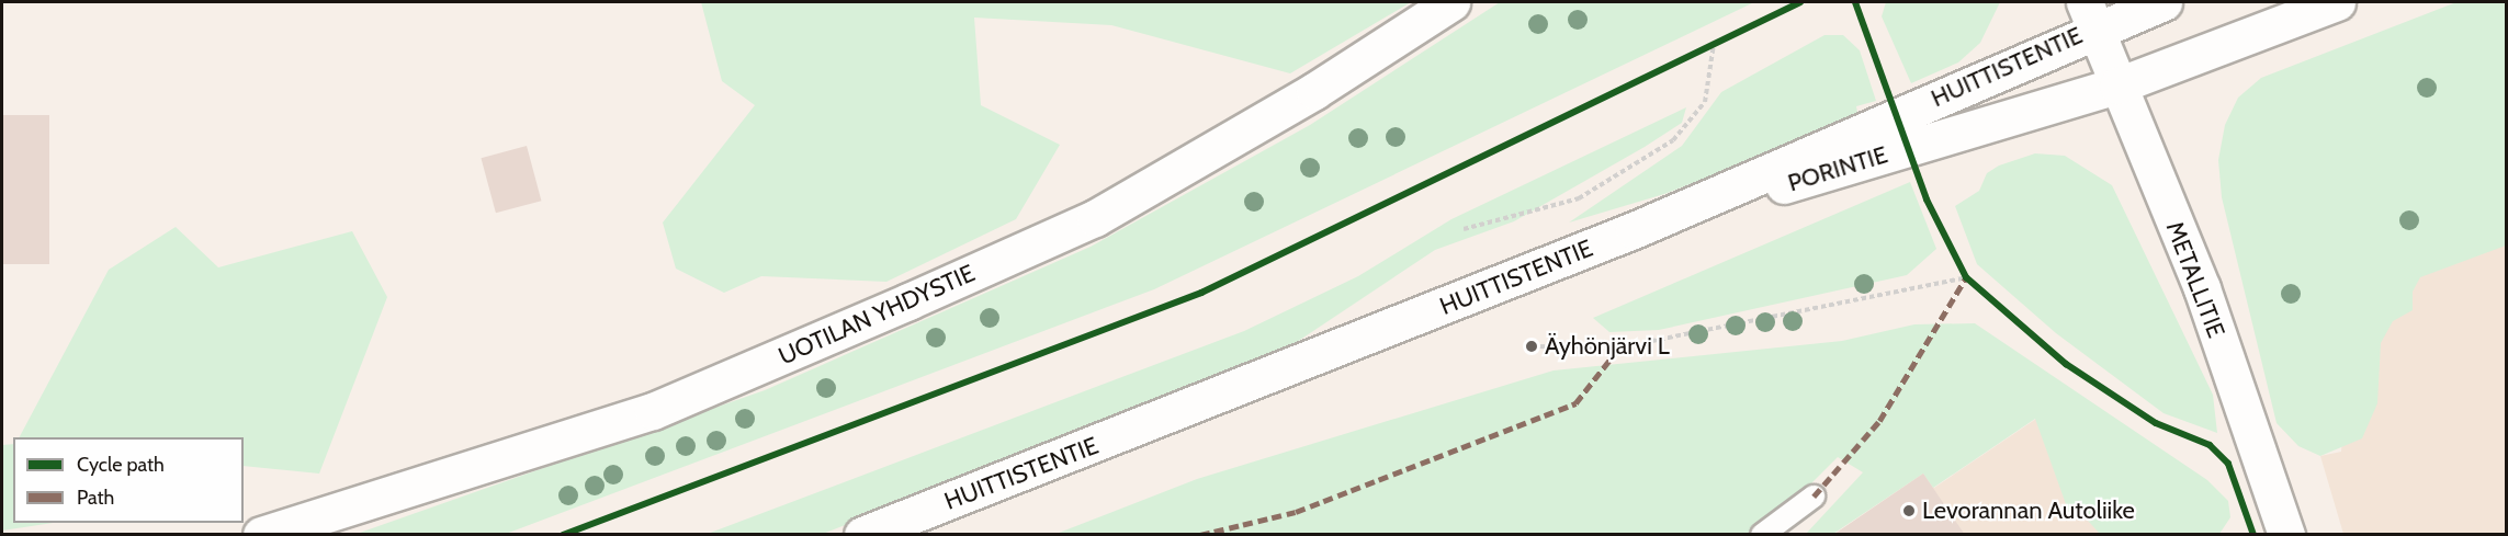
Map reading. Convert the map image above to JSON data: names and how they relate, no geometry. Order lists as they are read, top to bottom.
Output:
{
  "streets": {
    "main road": [
      "HUITTISTENTIE",
      "PORINTIE",
      "METALLITIE",
      "UOTILAN YHDYSTIE"
    ]
  },
  "crossings": [
    ["HUITTISTENTIE", "PORINTIE"],
    ["HUITTISTENTIE", "METALLITIE"],
    ["PORINTIE", "METALLITIE"]
  ],
  "places": ["Äyhönjärvi L", "Levorannan Autoliike"],
  "legend": ["Cycle path", "Path"]
}
